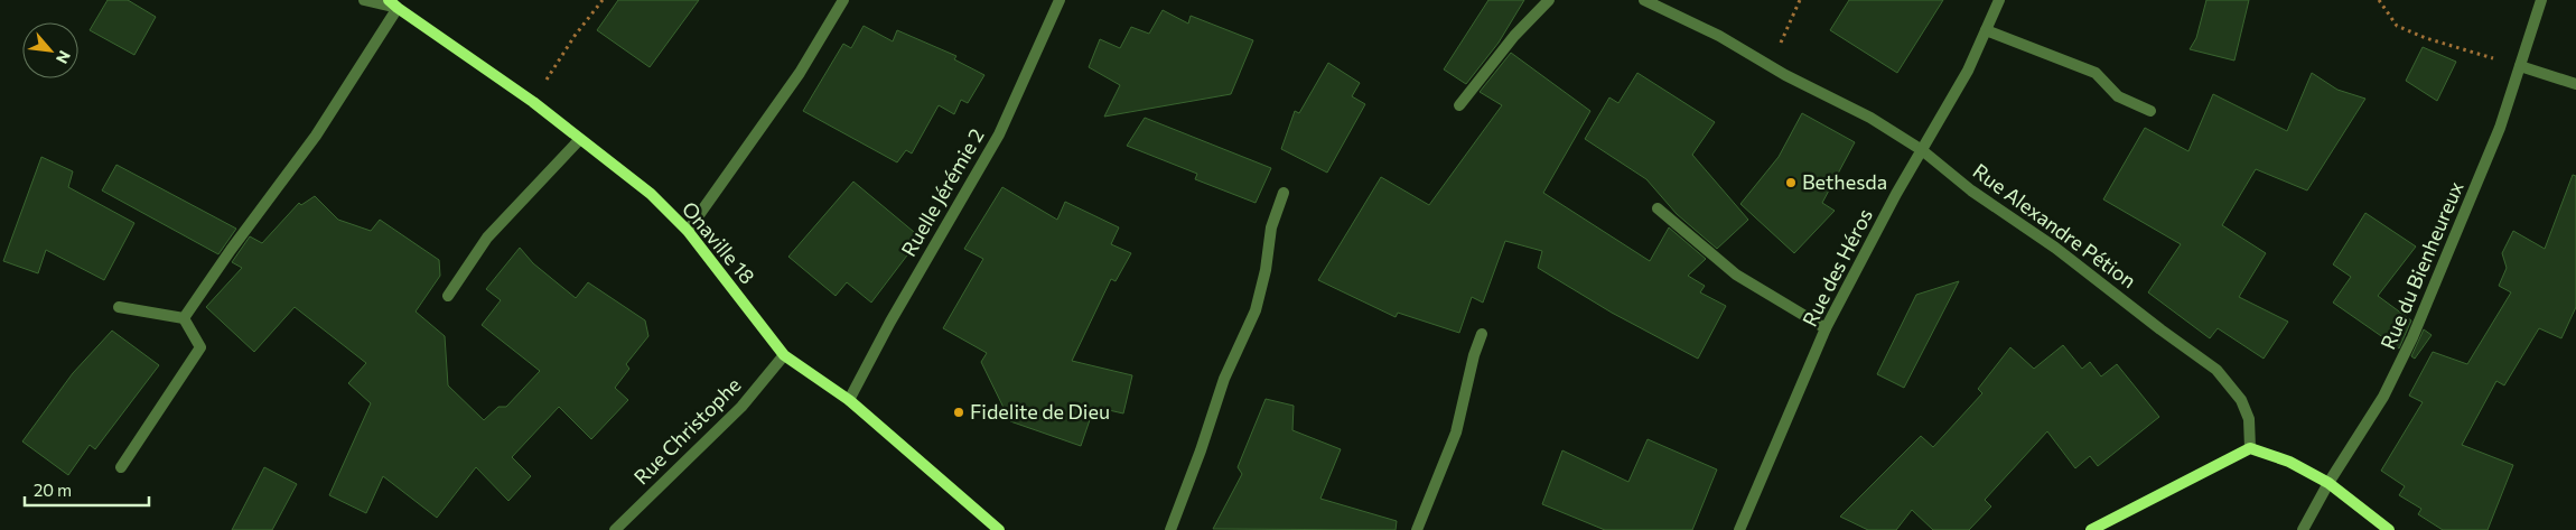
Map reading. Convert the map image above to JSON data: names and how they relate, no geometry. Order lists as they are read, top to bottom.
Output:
{
  "streets": {
    "street": [
      "Ruelle Jérémie 2",
      "Rue Alexandre Pétion",
      "Onaville 18",
      "Rue du Bienheureux",
      "Rue des Héros",
      "Rue Christophe"
    ]
  },
  "crossings": [
    ["Ruelle Jérémie 2", "Onaville 18"],
    ["Rue Alexandre Pétion", "Rue des Héros"],
    ["Onaville 18", "Rue Christophe"]
  ],
  "places": ["Bethesda", "Fidelite de Dieu"],
  "scale_bar": "20 m",
  "north": "bottom right"
}
